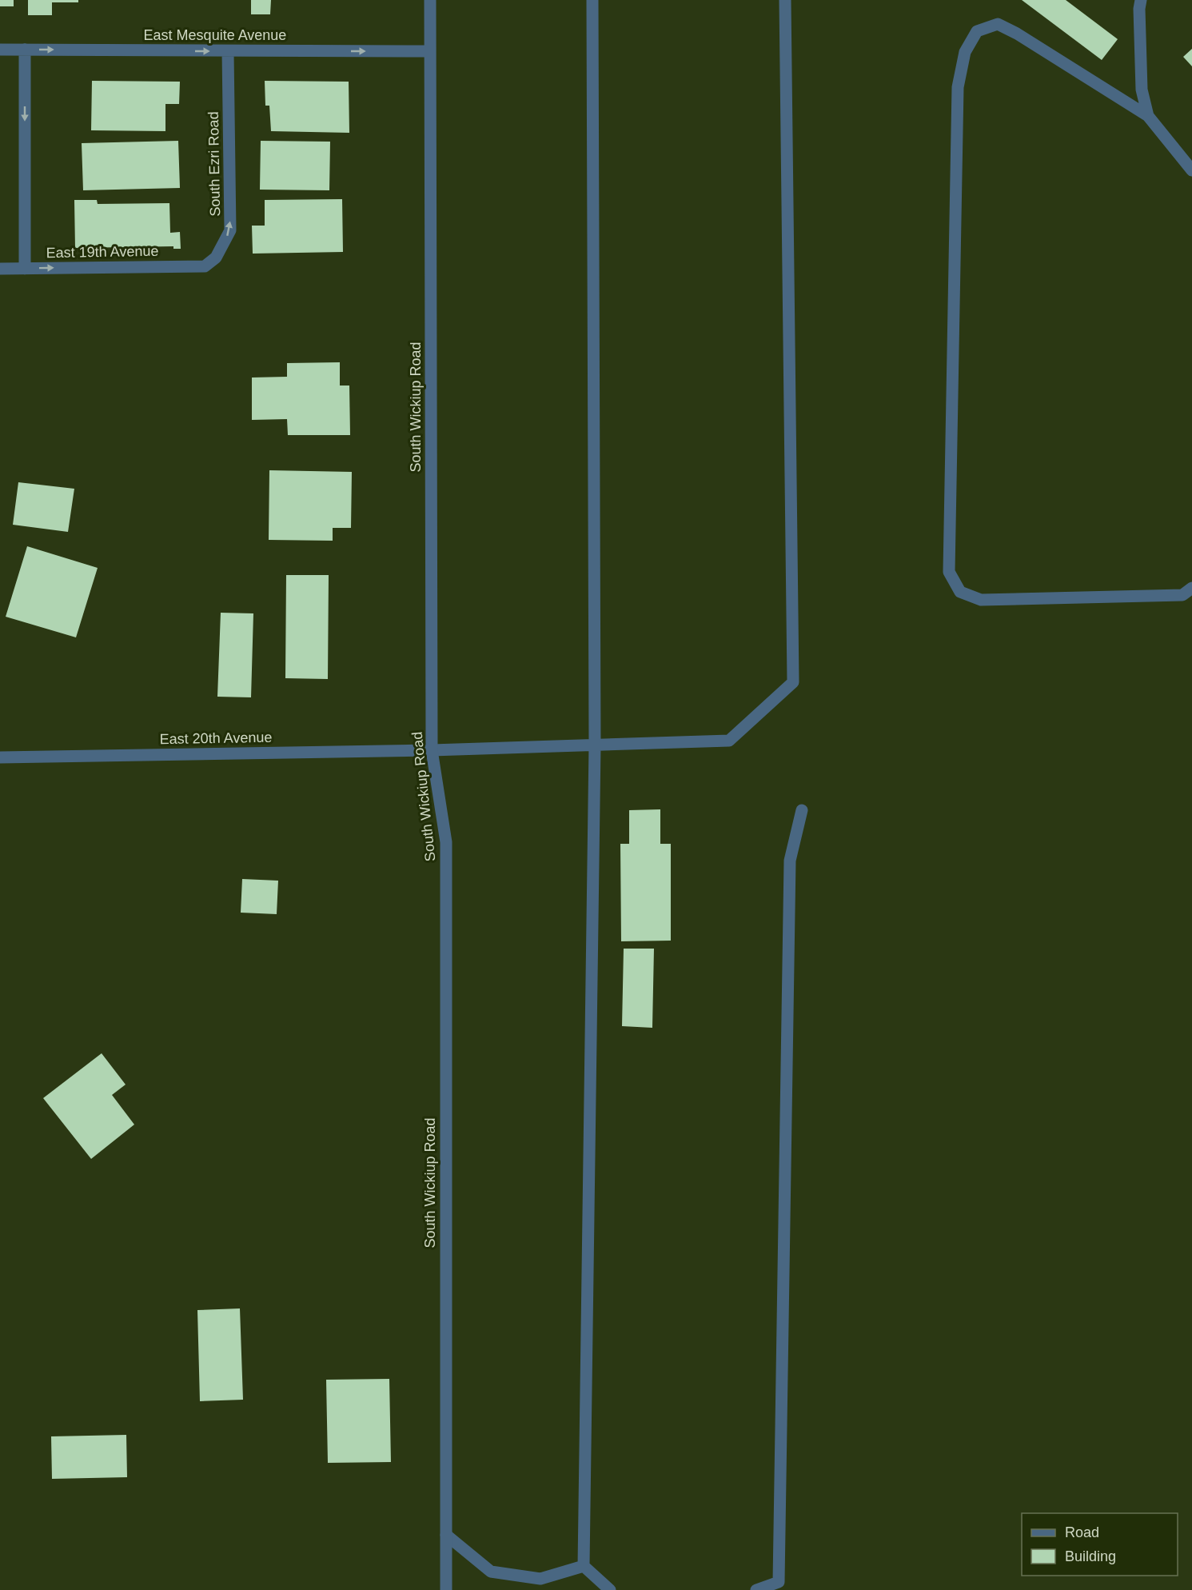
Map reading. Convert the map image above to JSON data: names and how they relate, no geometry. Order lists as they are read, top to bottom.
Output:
{
  "streets": {
    "street": [
      "East Mesquite Avenue",
      "South Ezri Road",
      "East 19th Avenue",
      "South Wickiup Road",
      "East 20th Avenue"
    ]
  },
  "crossings": [
    ["East Mesquite Avenue", "South Ezri Road"],
    ["East Mesquite Avenue", "South Wickiup Road"],
    ["South Ezri Road", "East 19th Avenue"],
    ["South Wickiup Road", "East 20th Avenue"]
  ],
  "one_way": ["East Mesquite Avenue", "South Ezri Road", "East 19th Avenue"],
  "legend": ["Road", "Building"]
}
